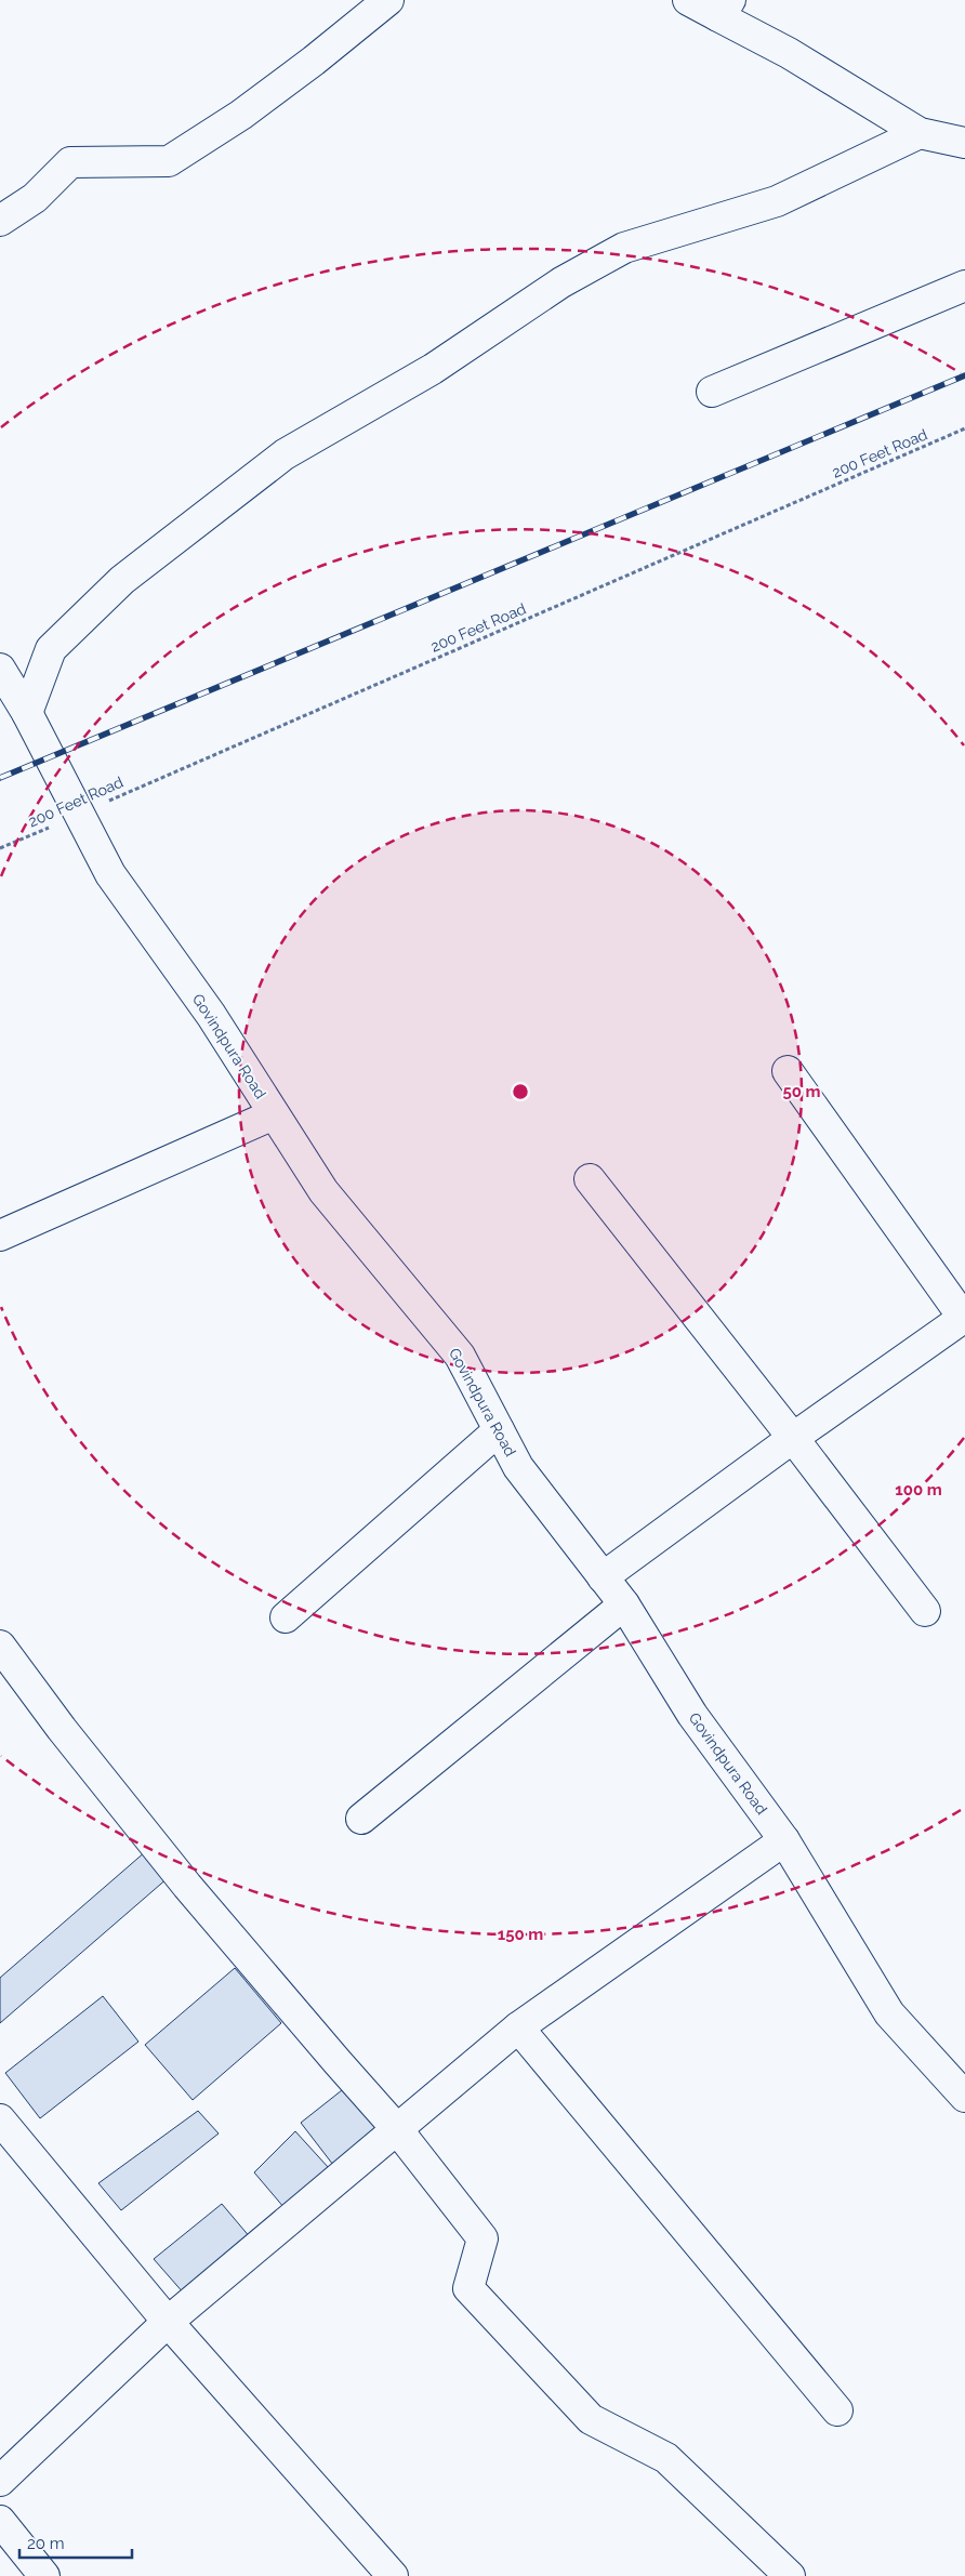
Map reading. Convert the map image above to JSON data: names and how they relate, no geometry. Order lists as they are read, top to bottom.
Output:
{
  "streets": {
    "street": ["Govindpura Road"],
    "path": ["200 Feet Road"]
  },
  "crossings": [
    ["200 Feet Road", "Govindpura Road"]
  ],
  "scale_bar": "20 m",
  "rings": ["50 m", "100 m", "150 m"]
}
